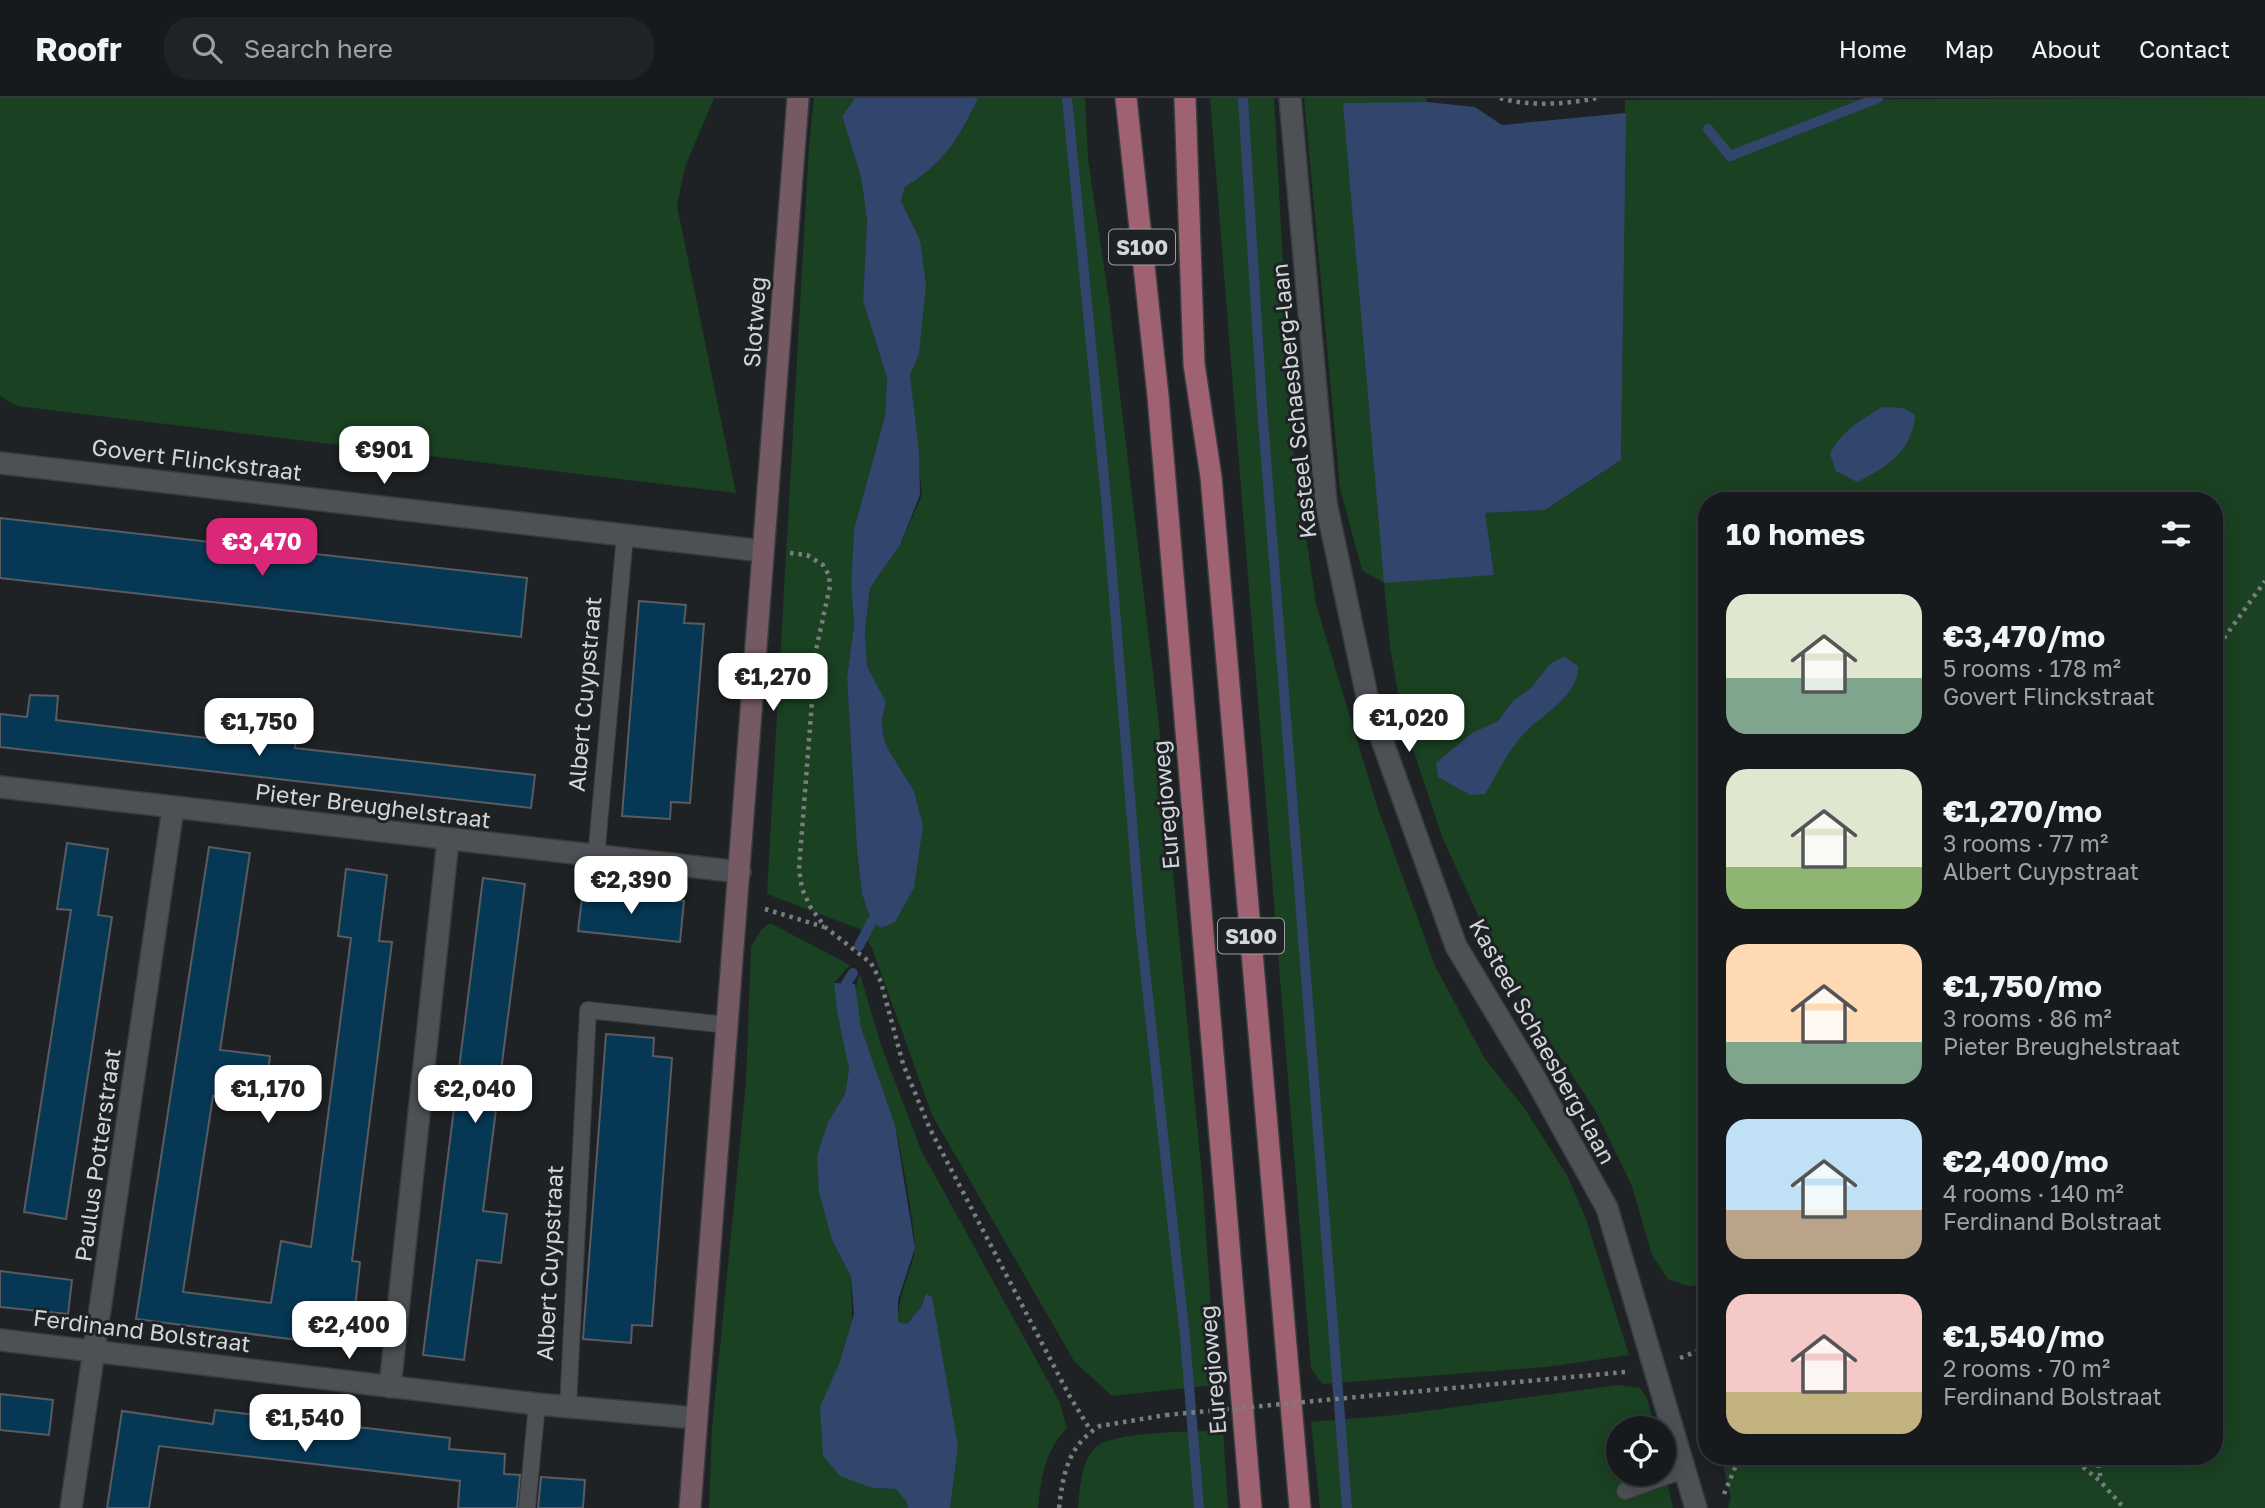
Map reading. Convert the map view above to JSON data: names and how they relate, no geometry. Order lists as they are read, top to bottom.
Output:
{
  "streets": {
    "main road": ["S100", "Euregioweg"],
    "street": [
      "Slotweg",
      "Kasteel Schaesberg-laan",
      "Govert Flinckstraat",
      "Pieter Breughelstraat",
      "Paulus Potterstraat",
      "Ferdinand Bolstraat"
    ],
    "lane": ["Albert Cuypstraat"]
  },
  "crossings": [
    ["Slotweg", "Govert Flinckstraat"],
    ["Govert Flinckstraat", "Albert Cuypstraat"],
    ["Albert Cuypstraat", "Pieter Breughelstraat"],
    ["Albert Cuypstraat", "Ferdinand Bolstraat"],
    ["Pieter Breughelstraat", "Paulus Potterstraat"],
    ["Paulus Potterstraat", "Ferdinand Bolstraat"]
  ],
  "page": {
    "header": "Roofr",
    "search": "Search here",
    "nav": [
      "Home",
      "Map",
      "About",
      "Contact"
    ],
    "price": [
      "€901",
      "€3,470",
      "€1,270",
      "€1,020",
      "€1,750",
      "€2,390",
      "€1,170",
      "€2,040",
      "€2,400",
      "€1,540"
    ],
    "heading": "10 homes",
    "list": [
      {
        "name": "€3,470/mo",
        "note": "5 rooms · 178 m² · Govert Flinckstraat"
      },
      {
        "name": "€1,270/mo",
        "note": "3 rooms · 77 m² · Albert Cuypstraat"
      },
      {
        "name": "€1,750/mo",
        "note": "3 rooms · 86 m² · Pieter Breughelstraat"
      },
      {
        "name": "€2,400/mo",
        "note": "4 rooms · 140 m² · Ferdinand Bolstraat"
      },
      {
        "name": "€1,540/mo",
        "note": "2 rooms · 70 m² · Ferdinand Bolstraat"
      }
    ]
  }
}
